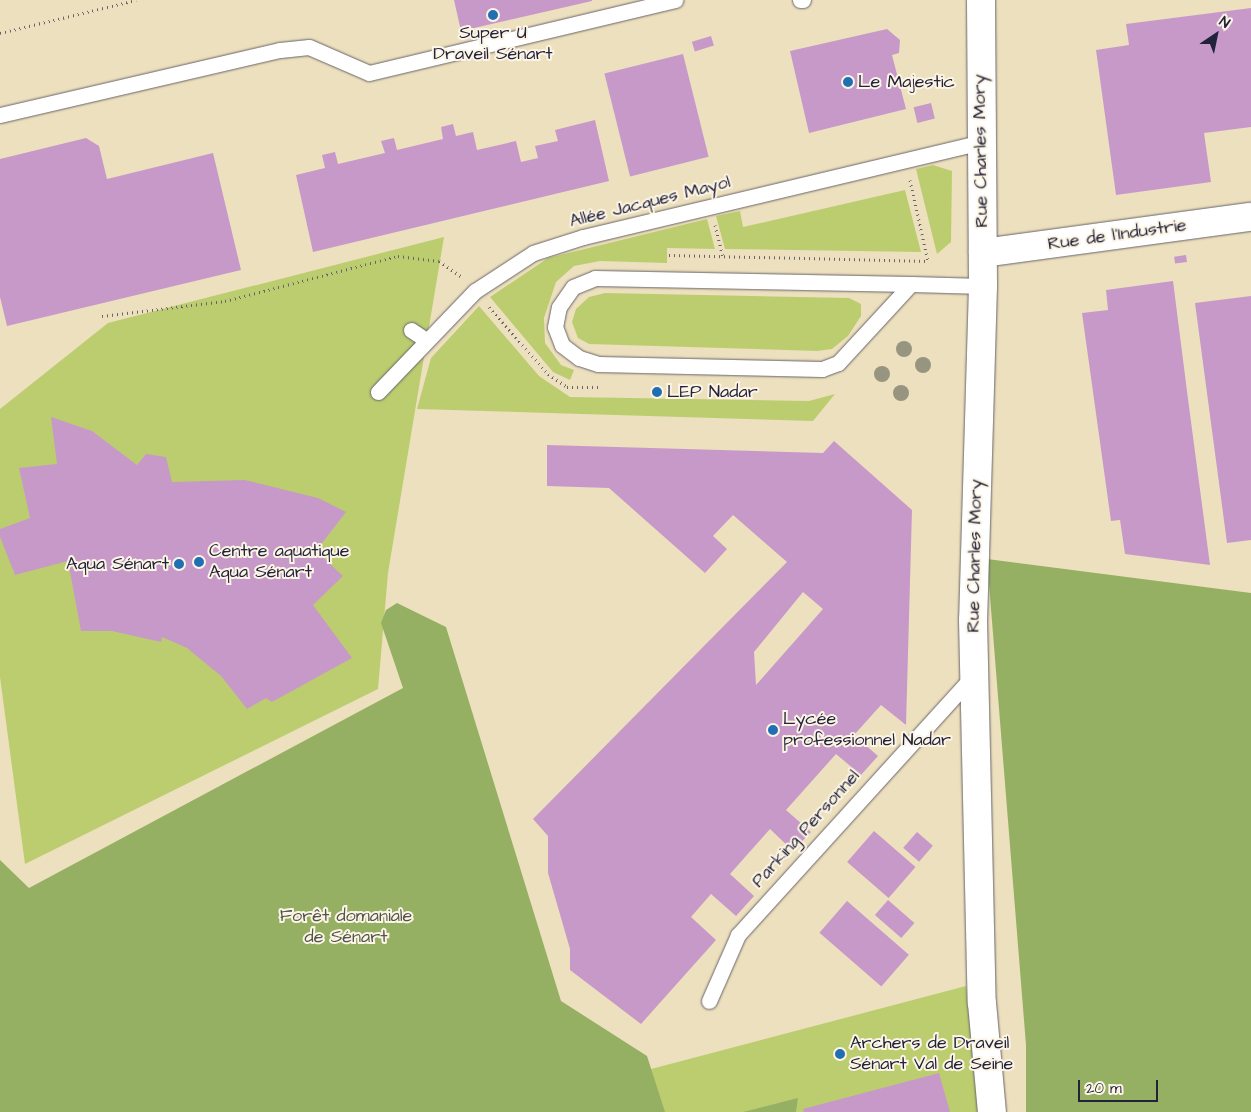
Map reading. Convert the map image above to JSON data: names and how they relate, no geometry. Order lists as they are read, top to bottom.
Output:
{
  "streets": {
    "street": ["Rue Charles Mory", "Rue de l'Industrie"],
    "lane": ["Allée Jacques Mayol", "Parking Personnel"]
  },
  "crossings": [
    ["Rue Charles Mory", "Allée Jacques Mayol"],
    ["Rue Charles Mory", "Rue de l'Industrie"],
    ["Rue Charles Mory", "Parking Personnel"]
  ],
  "parks": ["Forêt domaniale de Sénart"],
  "places": [
    "Super U Draveil Sénart",
    "Le Majestic",
    "LEP Nadar",
    "Centre aquatique Aqua Sénart",
    "Aqua Sénart",
    "Lycée professionnel Nadar",
    "Archers de Draveil Sénart Val de Seine"
  ],
  "scale_bar": "20 m",
  "north": "top right"
}
